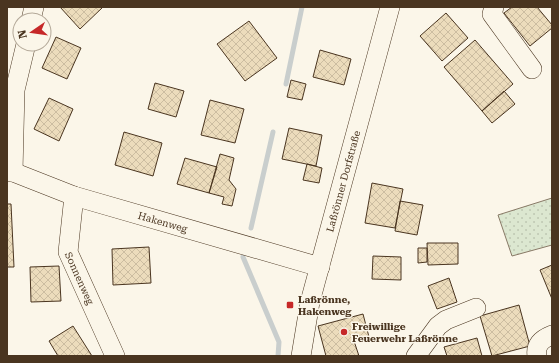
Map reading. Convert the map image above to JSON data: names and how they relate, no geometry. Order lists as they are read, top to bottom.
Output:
{
  "streets": {
    "street": ["Laßrönner Dorfstraße", "Hakenweg", "Sonnenweg"]
  },
  "crossings": [
    ["Laßrönner Dorfstraße", "Hakenweg"],
    ["Hakenweg", "Sonnenweg"]
  ],
  "places": {
    "transit": ["Laßrönne, Hakenweg"],
    "other": ["Freiwillige Feuerwehr Laßrönne"]
  },
  "north": "left"
}
